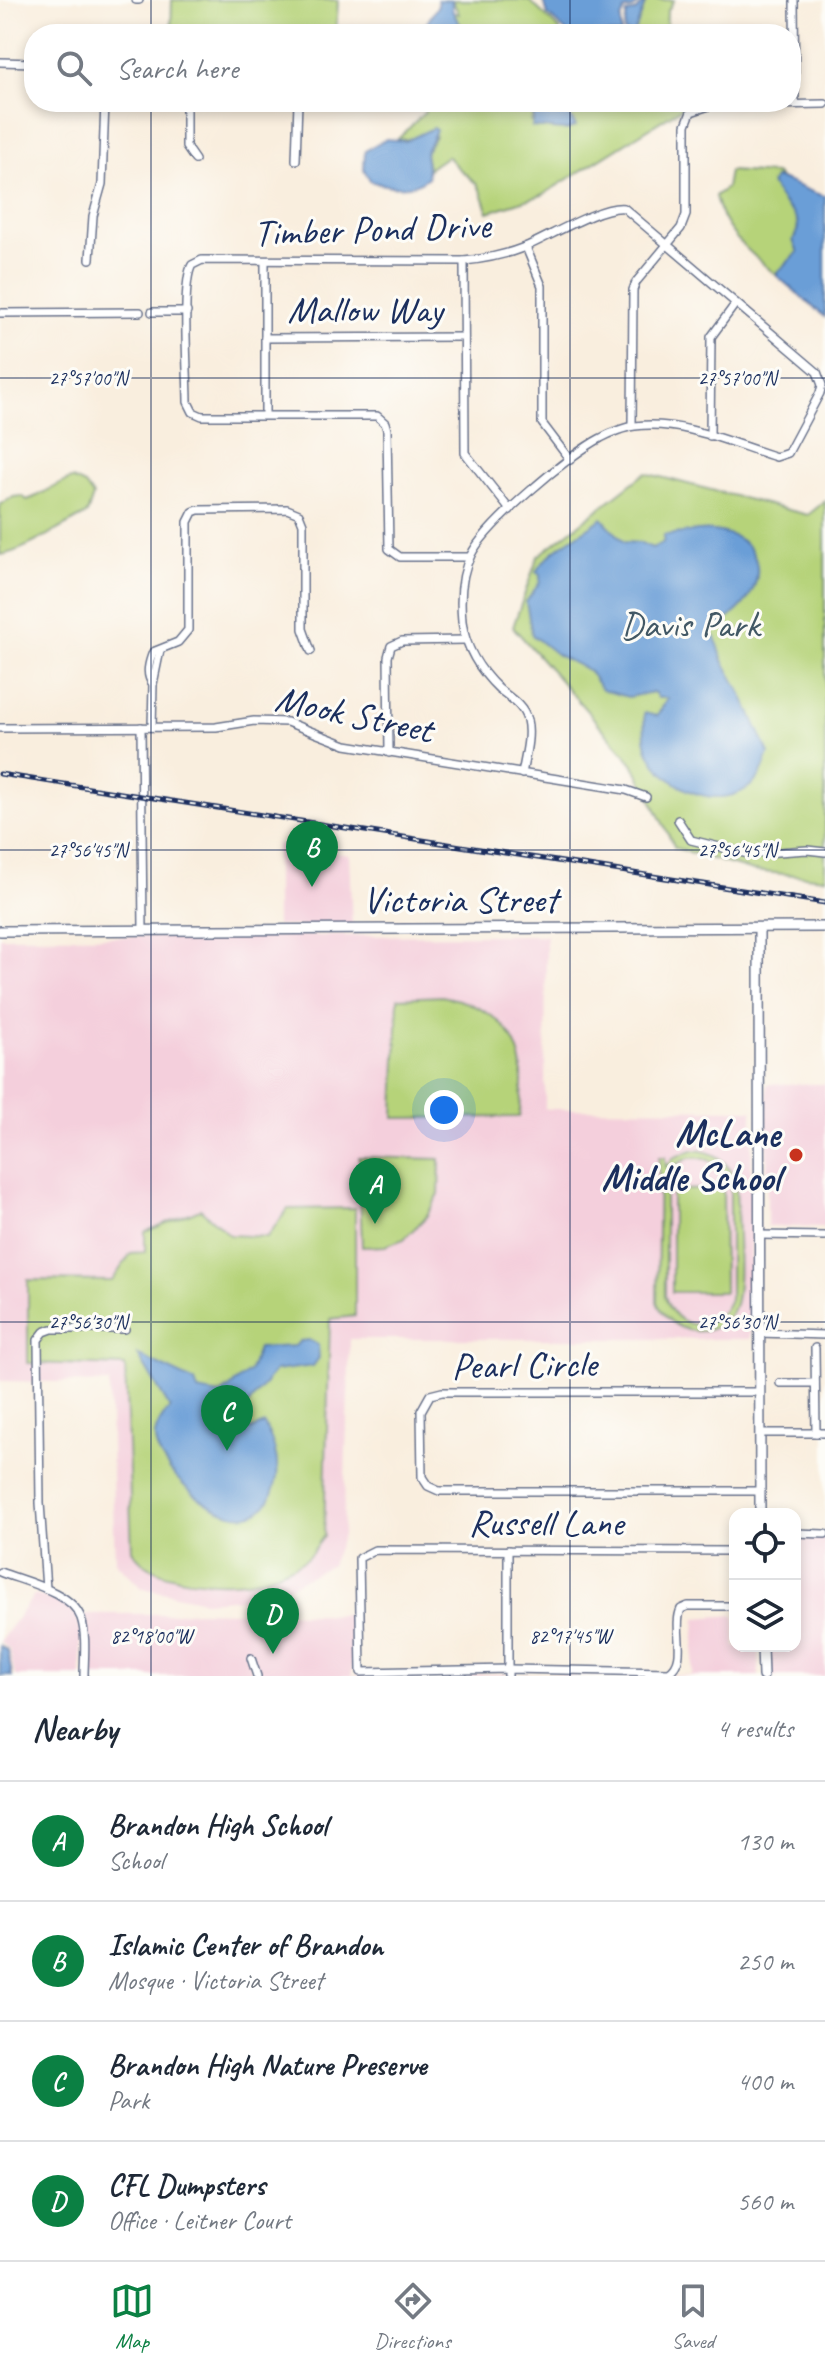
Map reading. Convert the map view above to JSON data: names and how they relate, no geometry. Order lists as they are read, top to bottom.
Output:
{
  "streets": {
    "street": [
      "Timber Pond Drive",
      "Mallow Way",
      "Mook Street",
      "Victoria Street",
      "Pearl Circle",
      "Russell Lane"
    ]
  },
  "parks": ["Davis Park"],
  "places": ["McLane Middle School"],
  "page": {
    "search": "Search here",
    "pins": [
      "B",
      "A",
      "C",
      "D"
    ],
    "heading": ["Nearby", "4 results"],
    "list": [
      {
        "mark": "A",
        "name": "Brandon High School",
        "note": "School",
        "value": "130 m"
      },
      {
        "mark": "B",
        "name": "Islamic Center of Brandon",
        "note": "Mosque · Victoria Street",
        "value": "250 m"
      },
      {
        "mark": "C",
        "name": "Brandon High Nature Preserve",
        "note": "Park",
        "value": "400 m"
      },
      {
        "mark": "D",
        "name": "CFL Dumpsters",
        "note": "Office · Leitner Court",
        "value": "560 m"
      }
    ],
    "nav": ["Map", "Directions", "Saved"]
  },
  "coordinates": [
    "27°57'00\"N",
    "27°56'45\"N",
    "27°56'30\"N",
    "82°18'00\"W",
    "82°17'45\"W"
  ]
}
